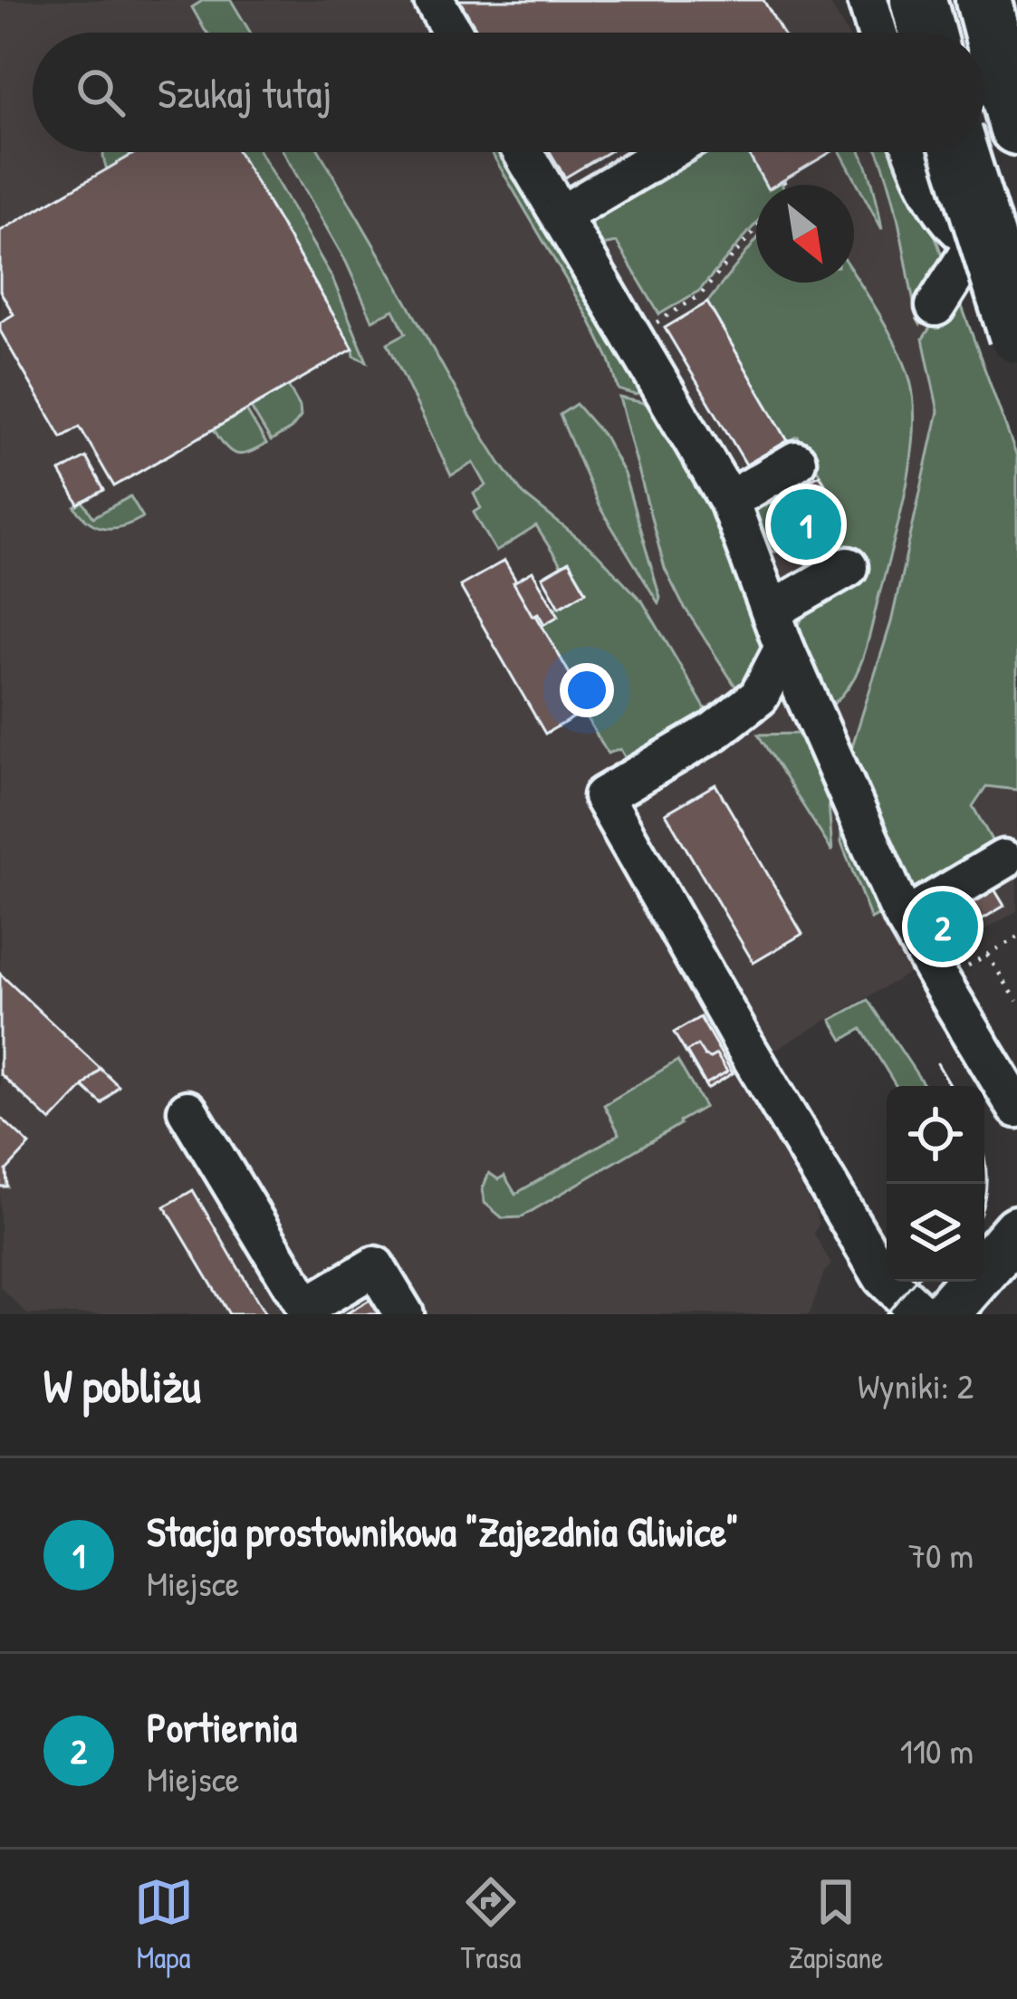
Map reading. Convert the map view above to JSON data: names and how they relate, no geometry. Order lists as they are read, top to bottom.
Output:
{
  "north": "bottom right",
  "page": {
    "search": "Szukaj tutaj",
    "pins": ["1", "2"],
    "heading": ["W pobliżu", "Wyniki: 2"],
    "list": [
      {
        "mark": "1",
        "name": "Stacja prostownikowa \"Zajezdnia Gliwice\"",
        "note": "Miejsce",
        "value": "70 m"
      },
      {
        "mark": "2",
        "name": "Portiernia",
        "note": "Miejsce",
        "value": "110 m"
      }
    ],
    "nav": ["Mapa", "Trasa", "Zapisane"]
  }
}
